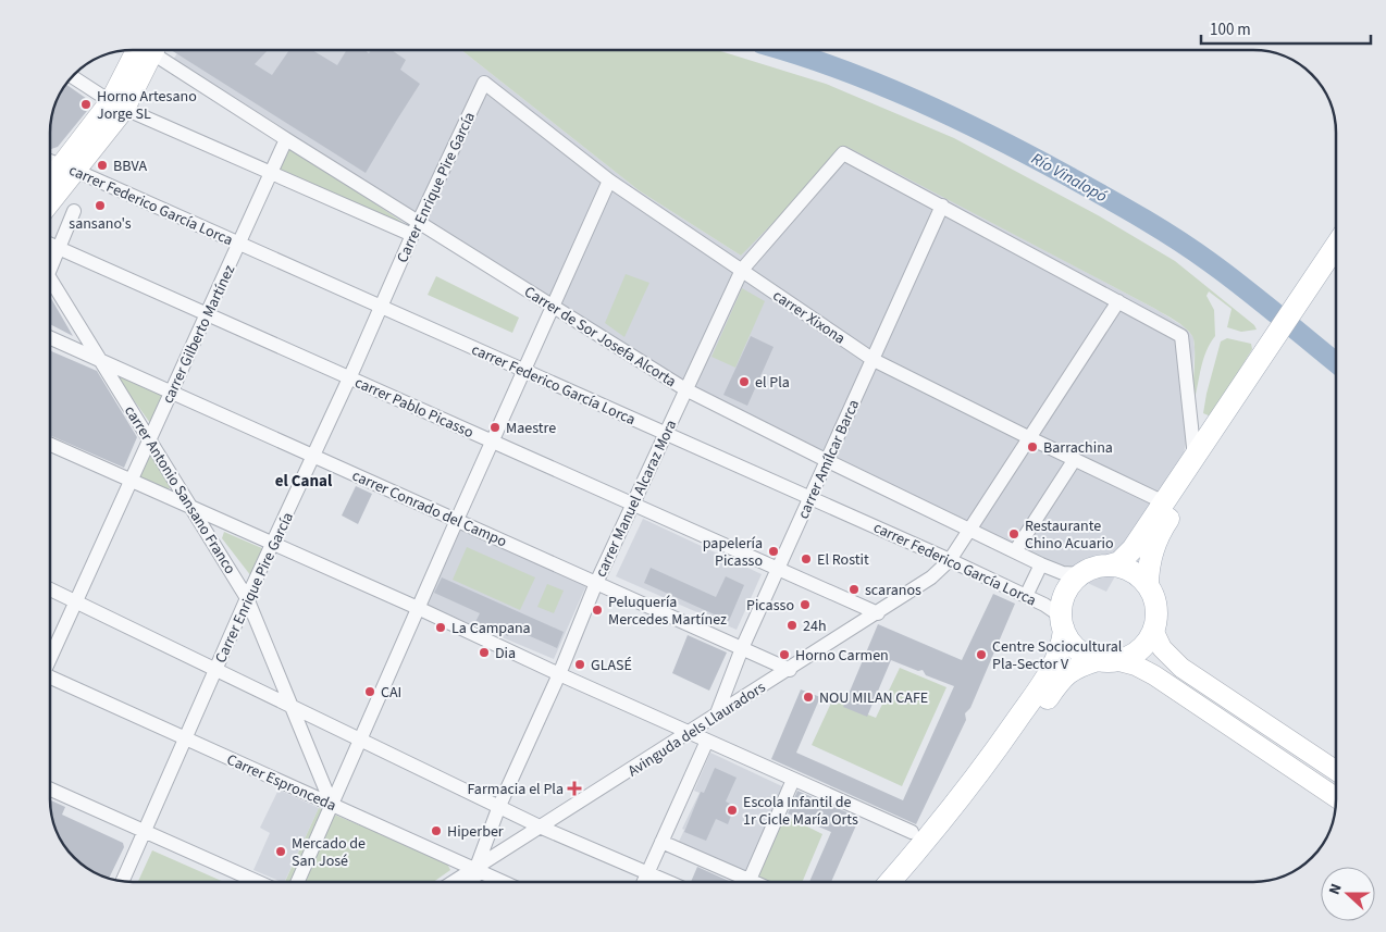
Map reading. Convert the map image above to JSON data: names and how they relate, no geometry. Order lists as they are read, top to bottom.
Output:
{
  "streets": {
    "street": [
      "Carrer Enrique Pire García",
      "carrer Federico García Lorca",
      "carrer Xixona",
      "carrer Gilberto Martínez",
      "Carrer de Sor Josefa Alcorta",
      "carrer Pablo Picasso",
      "carrer Amílcar Barca",
      "carrer Antonio Sansano Franco",
      "carrer Manuel Alcaraz Mora",
      "carrer Conrado del Campo",
      "Avinguda dels Llauradors",
      "Carrer Espronceda"
    ]
  },
  "crossings": [
    ["Carrer Enrique Pire García", "carrer Federico García Lorca"],
    ["Carrer Enrique Pire García", "carrer Xixona"],
    ["Carrer Enrique Pire García", "Carrer de Sor Josefa Alcorta"],
    ["Carrer Enrique Pire García", "carrer Pablo Picasso"],
    ["Carrer Enrique Pire García", "carrer Antonio Sansano Franco"],
    ["Carrer Enrique Pire García", "carrer Conrado del Campo"],
    ["Carrer Enrique Pire García", "Carrer Espronceda"],
    ["carrer Federico García Lorca", "carrer Gilberto Martínez"],
    ["carrer Federico García Lorca", "Carrer de Sor Josefa Alcorta"],
    ["carrer Federico García Lorca", "carrer Amílcar Barca"],
    ["carrer Federico García Lorca", "carrer Manuel Alcaraz Mora"],
    ["carrer Federico García Lorca", "Avinguda dels Llauradors"],
    ["carrer Xixona", "carrer Amílcar Barca"],
    ["carrer Xixona", "carrer Manuel Alcaraz Mora"],
    ["carrer Xixona", "Avinguda dels Llauradors"],
    ["carrer Gilberto Martínez", "Carrer de Sor Josefa Alcorta"],
    ["carrer Gilberto Martínez", "carrer Pablo Picasso"],
    ["carrer Gilberto Martínez", "carrer Antonio Sansano Franco"],
    ["carrer Gilberto Martínez", "carrer Conrado del Campo"],
    ["Carrer de Sor Josefa Alcorta", "carrer Amílcar Barca"],
    ["Carrer de Sor Josefa Alcorta", "carrer Manuel Alcaraz Mora"],
    ["Carrer de Sor Josefa Alcorta", "Avinguda dels Llauradors"],
    ["carrer Pablo Picasso", "carrer Amílcar Barca"],
    ["carrer Pablo Picasso", "carrer Manuel Alcaraz Mora"],
    ["carrer Pablo Picasso", "Avinguda dels Llauradors"],
    ["carrer Amílcar Barca", "carrer Manuel Alcaraz Mora"],
    ["carrer Amílcar Barca", "carrer Conrado del Campo"],
    ["carrer Amílcar Barca", "Avinguda dels Llauradors"],
    ["carrer Antonio Sansano Franco", "carrer Conrado del Campo"],
    ["carrer Antonio Sansano Franco", "Carrer Espronceda"],
    ["carrer Manuel Alcaraz Mora", "carrer Conrado del Campo"],
    ["carrer Manuel Alcaraz Mora", "Avinguda dels Llauradors"],
    ["carrer Manuel Alcaraz Mora", "Carrer Espronceda"],
    ["carrer Conrado del Campo", "Avinguda dels Llauradors"],
    ["Avinguda dels Llauradors", "Carrer Espronceda"]
  ],
  "districts": ["el Canal"],
  "water": ["Río Vinalopó"],
  "places": {
    "other": [
      "Horno Artesano Jorge SL",
      "BBVA",
      "sansano's",
      "el Pla",
      "Maestre",
      "Barrachina",
      "Restaurante Chino Acuario",
      "papelería Picasso",
      "El Rostit",
      "scaranos",
      "Picasso",
      "Peluquería Mercedes Martínez",
      "24h",
      "La Campana",
      "Dia",
      "Horno Carmen",
      "Centre Sociocultural Pla-Sector V",
      "GLASÉ",
      "CAI",
      "NOU MILAN CAFE",
      "Escola Infantil de 1r Cicle María Orts",
      "Hiperber",
      "Mercado de San José"
    ],
    "health": ["Farmacia el Pla"]
  },
  "scale_bar": "100 m",
  "north": "left"
}
